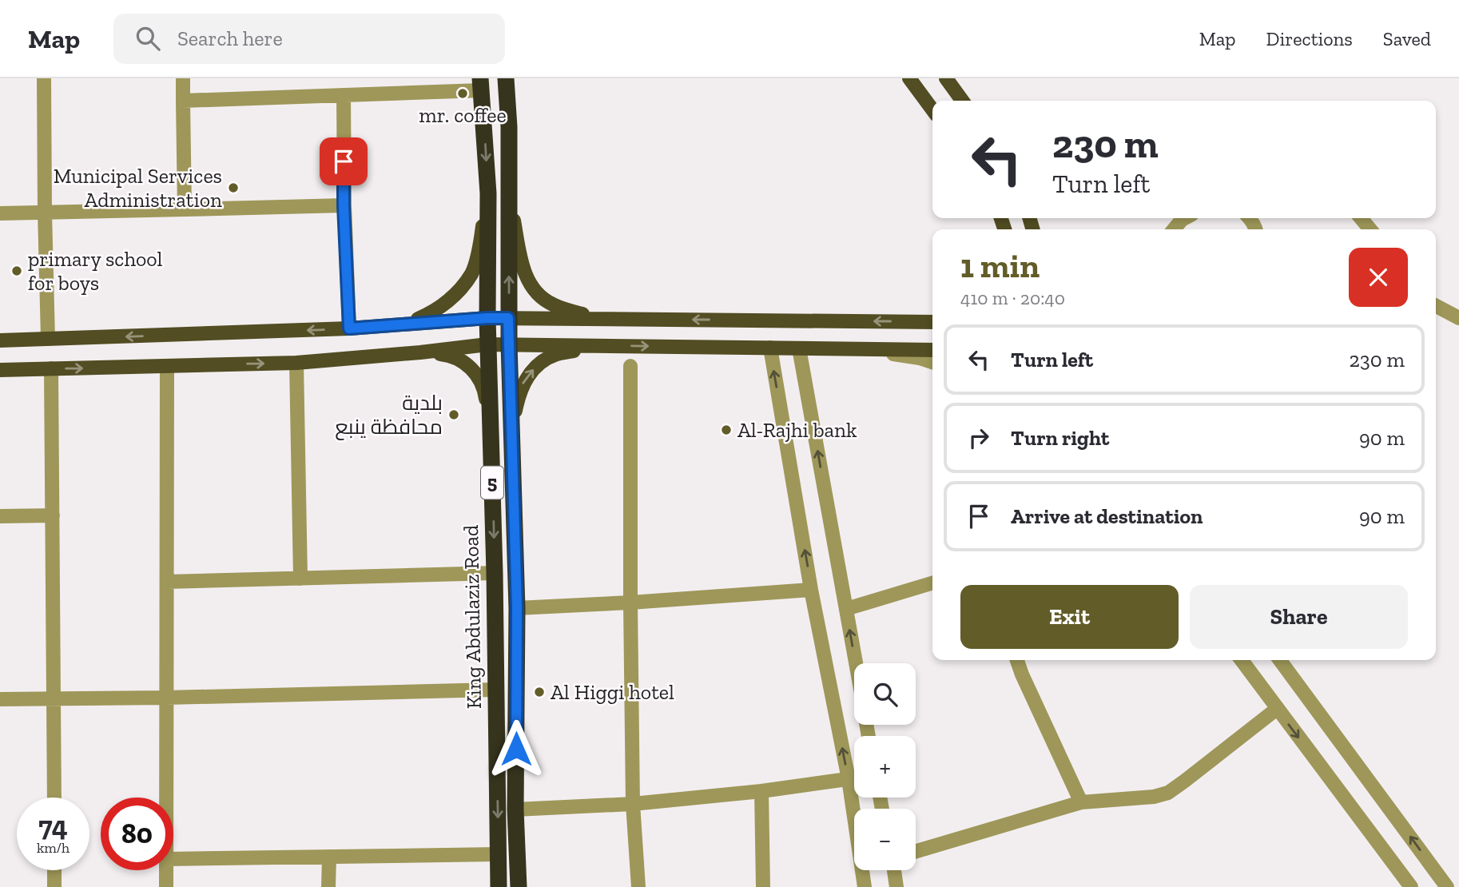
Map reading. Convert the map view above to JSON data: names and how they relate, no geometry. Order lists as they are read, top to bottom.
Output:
{
  "streets": {
    "highway": ["5", "King Abdulaziz Road"]
  },
  "places": [
    "mr. coffee",
    "Municipal Services Administration",
    "primary school for boys",
    "بلدية محافظة ينبع",
    "Al-Rajhi bank",
    "Al Higgi hotel"
  ],
  "page": {
    "header": "Map",
    "search": "Search here",
    "nav": ["Map", "Directions", "Saved"],
    "turn": ["230 m", "Turn left"],
    "heading": ["1 min", "410 m · 20:40"],
    "list": [
      {
        "name": "Turn left",
        "value": "230 m"
      },
      {
        "name": "Turn right",
        "value": "90 m"
      },
      {
        "name": "Arrive at destination",
        "value": "90 m"
      }
    ],
    "buttons": ["Exit", "Share"],
    "map_buttons": ["+", "−"],
    "speed": "74 km/h",
    "limit": "80"
  }
}
